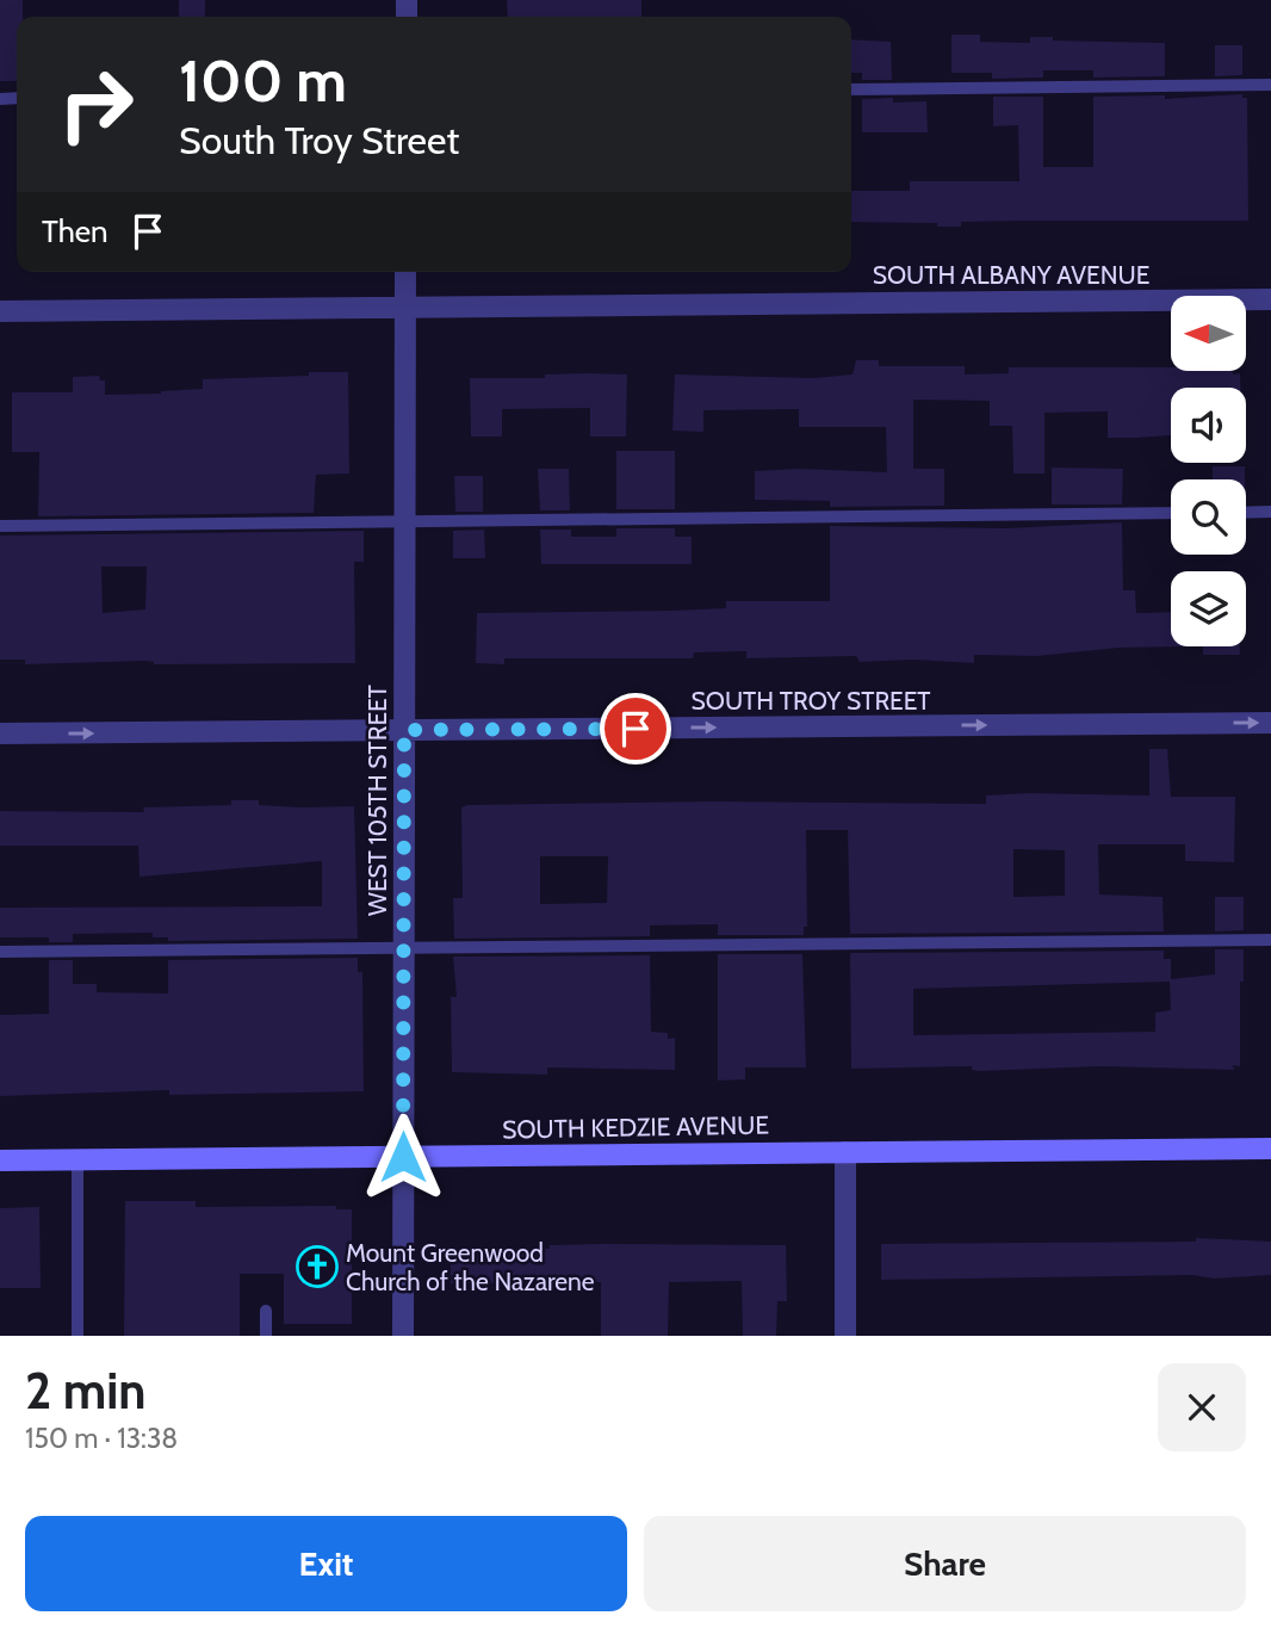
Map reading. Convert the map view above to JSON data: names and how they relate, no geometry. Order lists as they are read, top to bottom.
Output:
{
  "streets": {
    "main road": ["SOUTH KEDZIE AVENUE"],
    "street": ["SOUTH ALBANY AVENUE", "SOUTH TROY STREET", "WEST 105TH STREET"]
  },
  "crossings": [
    ["SOUTH ALBANY AVENUE", "WEST 105TH STREET"],
    ["SOUTH TROY STREET", "WEST 105TH STREET"],
    ["WEST 105TH STREET", "SOUTH KEDZIE AVENUE"]
  ],
  "one_way": ["SOUTH TROY STREET"],
  "places": {
    "church": ["Mount Greenwood Church of the Nazarene"]
  },
  "north": "left",
  "page": {
    "turn": ["100 m", "South Troy Street"],
    "then": "Then",
    "heading": ["2 min", "150 m · 13:38"],
    "buttons": ["Exit", "Share"]
  }
}
